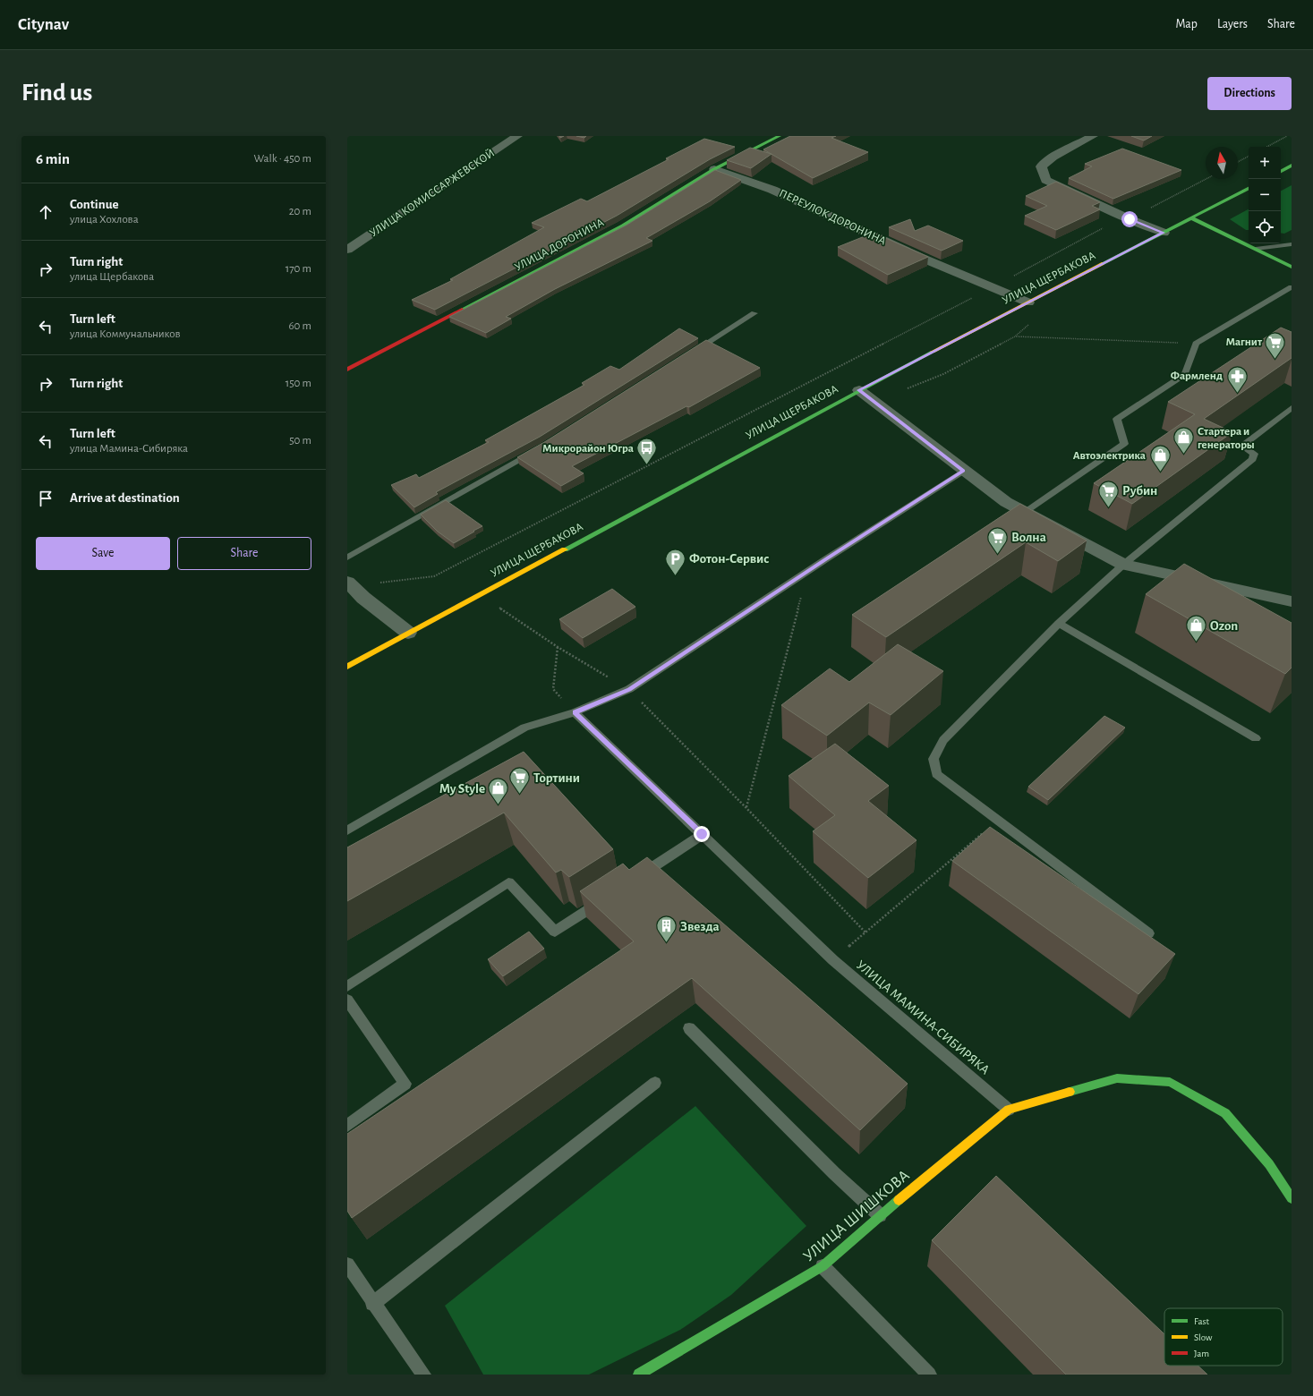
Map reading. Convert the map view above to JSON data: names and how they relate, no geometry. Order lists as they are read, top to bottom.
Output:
{
  "streets": {
    "street": [
      "УЛИЦА КОМИССАРЖЕВСКОЙ",
      "ПЕРЕУЛОК ДОРОНИНА",
      "УЛИЦА ДОРОНИНА",
      "УЛИЦА ЩЕРБАКОВА",
      "УЛИЦА ШИШКОВА"
    ],
    "lane": ["УЛИЦА МАМИНА-СИБИРЯКА"]
  },
  "crossings": [
    ["ПЕРЕУЛОК ДОРОНИНА", "УЛИЦА ДОРОНИНА"],
    ["ПЕРЕУЛОК ДОРОНИНА", "УЛИЦА ЩЕРБАКОВА"],
    ["УЛИЦА МАМИНА-СИБИРЯКА", "УЛИЦА ШИШКОВА"]
  ],
  "places": {
    "supermarket": [
      "Магнит",
      "Рубин",
      "Волна",
      "Тортини"
    ],
    "pharmacy": ["Фармленд"],
    "shop": [
      "Стартера и генераторы",
      "Автоэлектрика",
      "Ozon",
      "My Style"
    ],
    "bus stop": ["Микрорайон Югра"],
    "parking": ["Фотон-Сервис"],
    "building": ["Звезда"]
  },
  "legend": ["Fast", "Slow", "Jam"],
  "north": "top",
  "page": {
    "header": "Citynav",
    "nav": ["Map", "Layers", "Share"],
    "buttons": [
      "Directions",
      ["Save", "Share"]
    ],
    "title": "Find us",
    "heading": ["6 min", "Walk · 450 m"],
    "map_buttons": ["+", "−"],
    "list": [
      ["Continue", "улица Хохлова", "20 m"],
      ["Turn right", "улица Щербакова", "170 m"],
      ["Turn left", "улица Коммунальников", "60 m"],
      ["Turn right", "150 m"],
      ["Turn left", "улица Мамина-Сибиряка", "50 m"],
      "Arrive at destination"
    ]
  }
}
